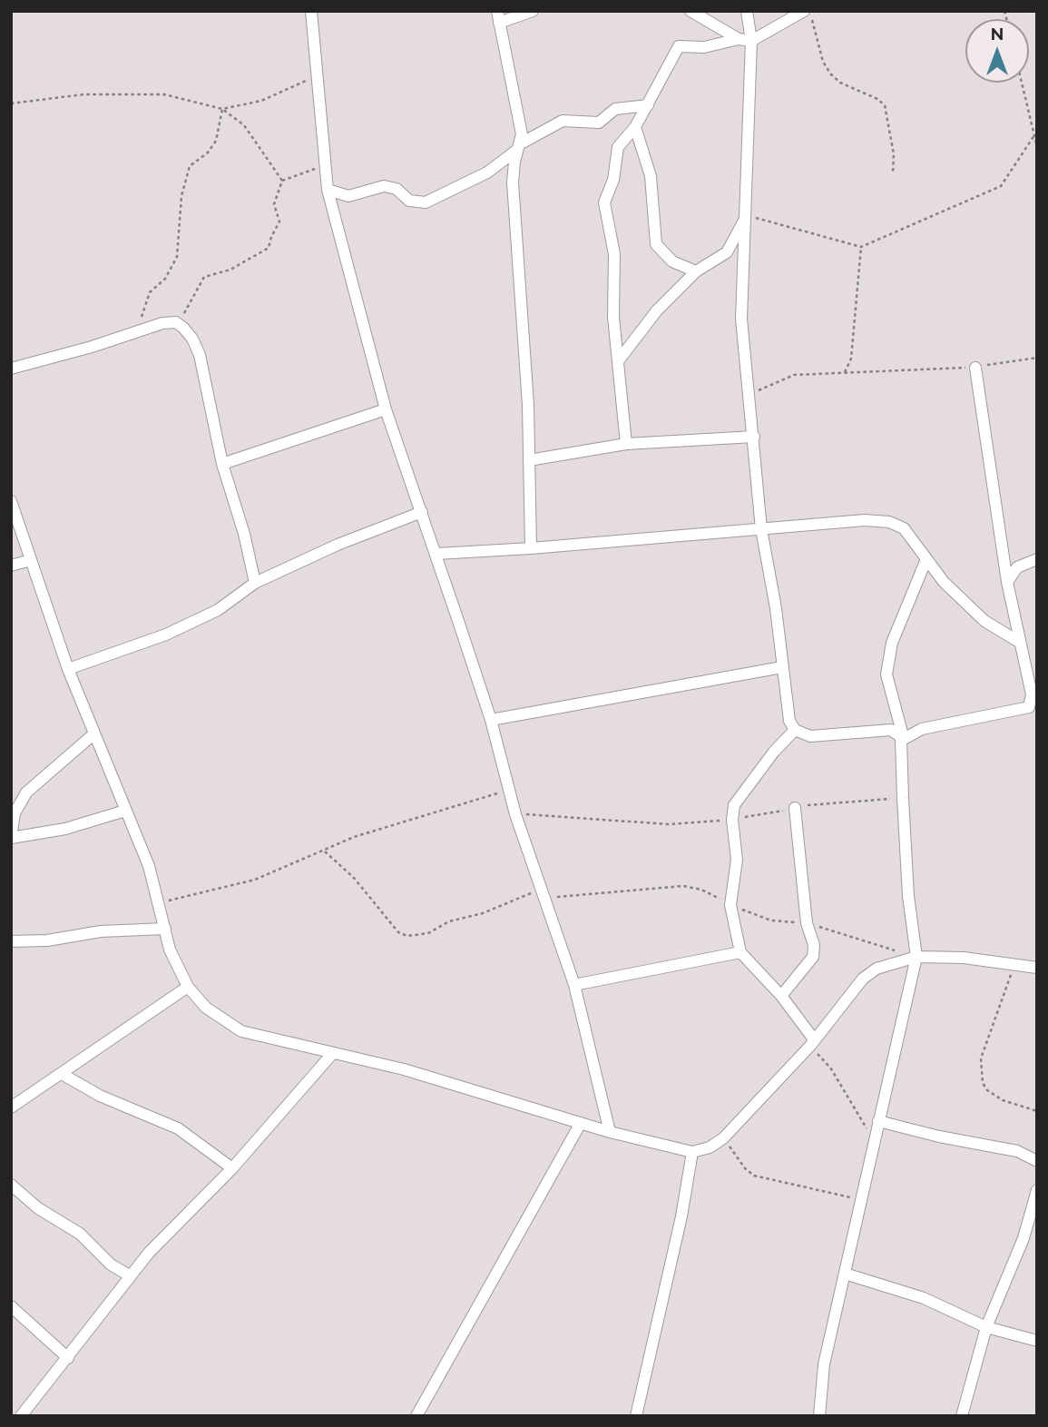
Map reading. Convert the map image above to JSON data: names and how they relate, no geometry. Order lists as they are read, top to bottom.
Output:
{
  "north": "top"
}
